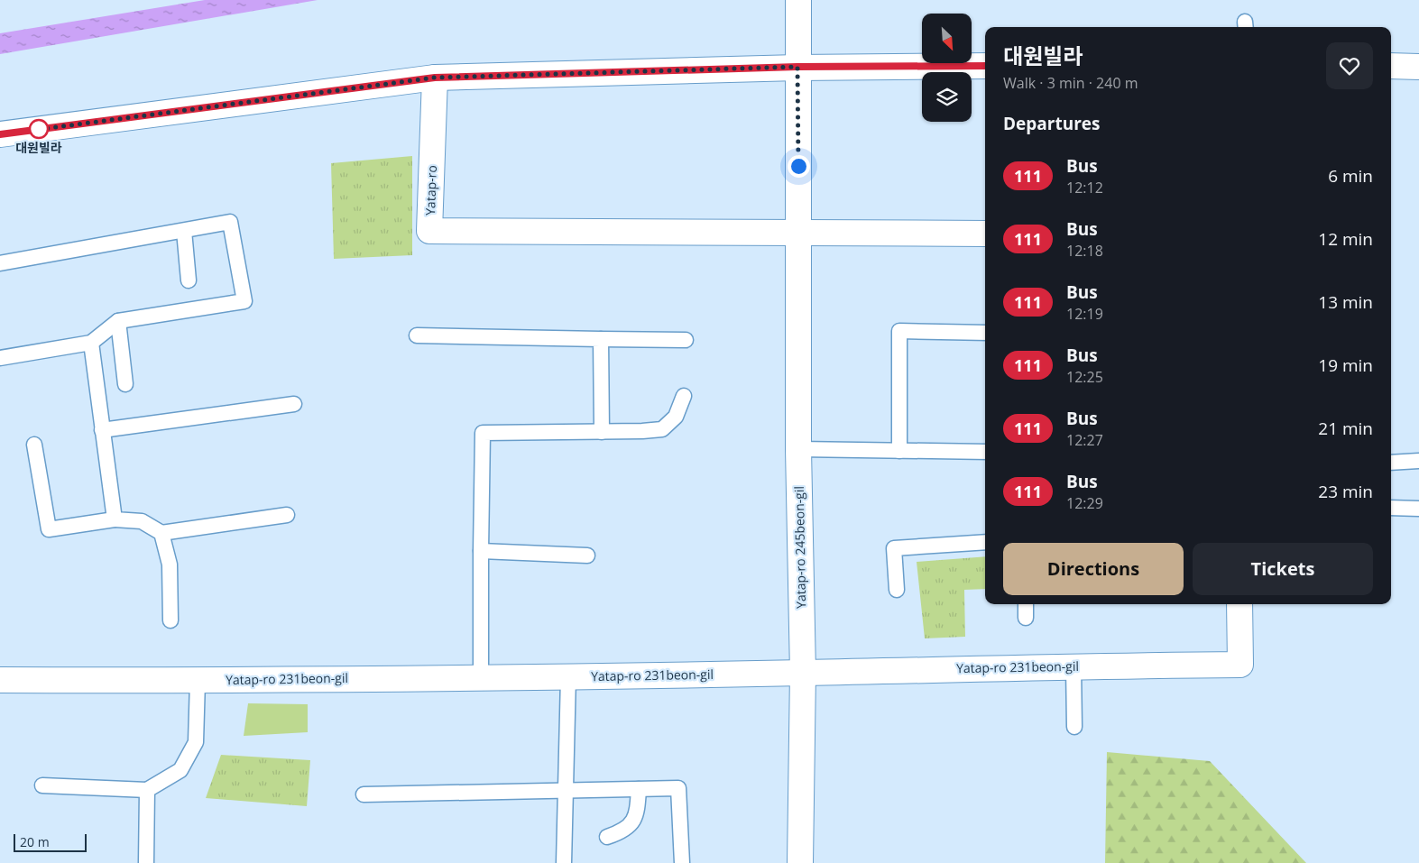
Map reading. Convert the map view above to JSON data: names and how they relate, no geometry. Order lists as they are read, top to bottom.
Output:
{
  "streets": {
    "street": ["Yatap-ro", "Yatap-ro 245beon-gil", "Yatap-ro 231beon-gil"]
  },
  "crossings": [
    ["Yatap-ro", "Yatap-ro 245beon-gil"],
    ["Yatap-ro 245beon-gil", "Yatap-ro 231beon-gil"]
  ],
  "places": ["대원빌라"],
  "lines": ["bus line 111"],
  "scale_bar": "20 m",
  "north": "bottom right",
  "page": {
    "heading": [
      ["대원빌라", "Walk · 3 min · 240 m"],
      "Departures"
    ],
    "list": [
      {
        "mark": "111",
        "name": "Bus",
        "note": "12:12",
        "value": "6 min"
      },
      {
        "mark": "111",
        "name": "Bus",
        "note": "12:18",
        "value": "12 min"
      },
      {
        "mark": "111",
        "name": "Bus",
        "note": "12:19",
        "value": "13 min"
      },
      {
        "mark": "111",
        "name": "Bus",
        "note": "12:25",
        "value": "19 min"
      },
      {
        "mark": "111",
        "name": "Bus",
        "note": "12:27",
        "value": "21 min"
      },
      {
        "mark": "111",
        "name": "Bus",
        "note": "12:29",
        "value": "23 min"
      }
    ],
    "buttons": ["Directions", "Tickets"],
    "scale": "20 m"
  }
}
